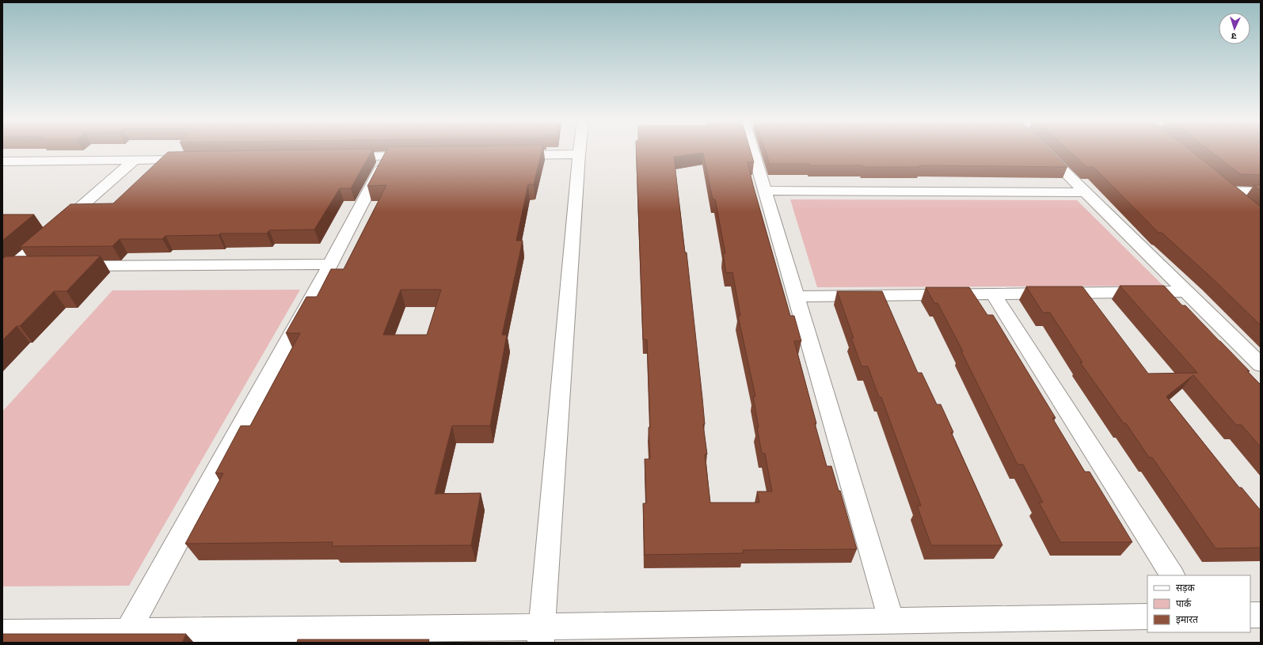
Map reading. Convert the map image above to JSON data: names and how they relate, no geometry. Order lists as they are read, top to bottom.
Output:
{
  "legend": ["सड़क", "पार्क", "इमारत"],
  "north": "bottom"
}
